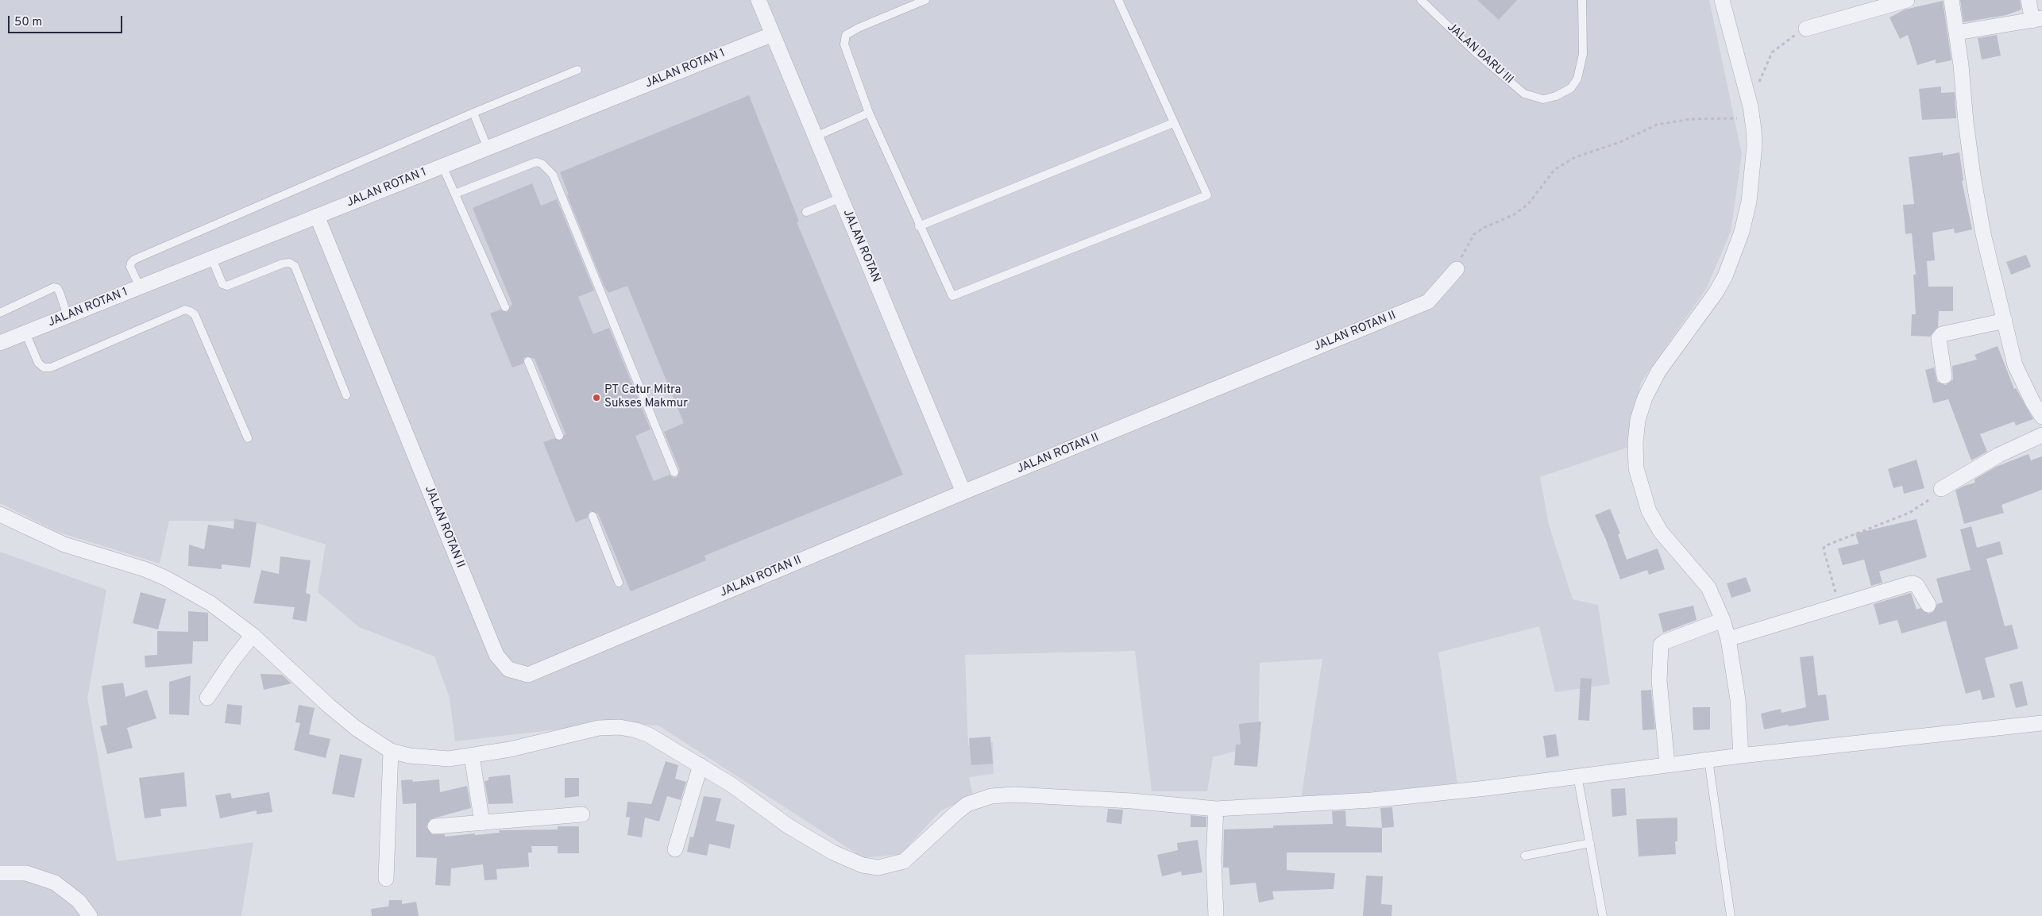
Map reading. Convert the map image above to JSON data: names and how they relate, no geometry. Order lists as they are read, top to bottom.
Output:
{
  "streets": {
    "street": ["JALAN ROTAN 1", "JALAN ROTAN", "JALAN ROTAN II"],
    "lane": ["JALAN DARU III"]
  },
  "crossings": [
    ["JALAN ROTAN 1", "JALAN ROTAN"],
    ["JALAN ROTAN 1", "JALAN ROTAN II"],
    ["JALAN ROTAN", "JALAN ROTAN II"]
  ],
  "places": ["PT Catur Mitra Sukses Makmur"],
  "scale_bar": "50 m"
}
